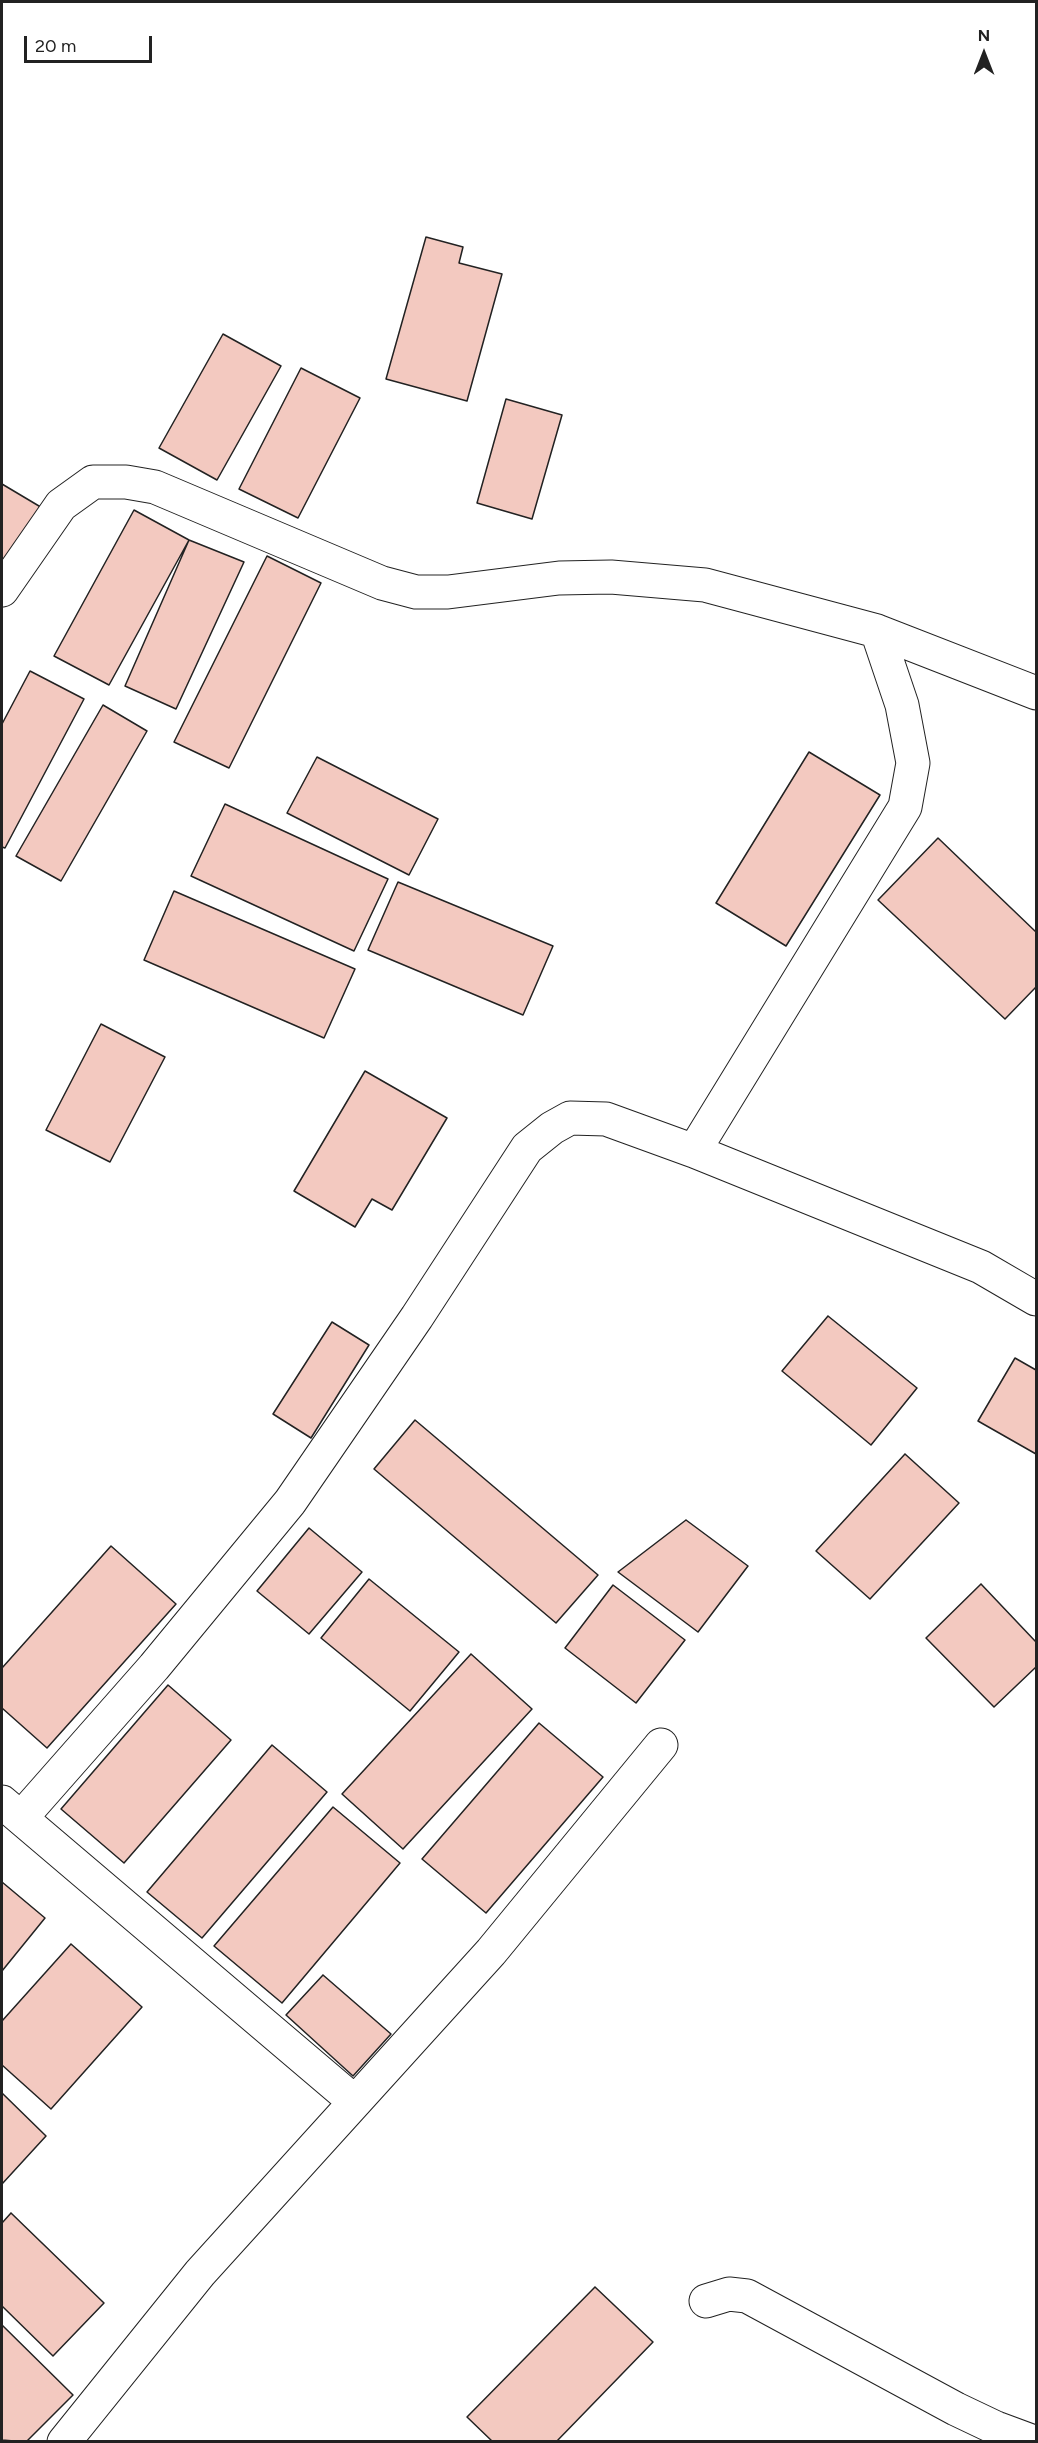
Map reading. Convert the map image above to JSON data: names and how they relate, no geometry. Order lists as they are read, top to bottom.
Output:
{
  "scale_bar": "20 m",
  "north": "top"
}
